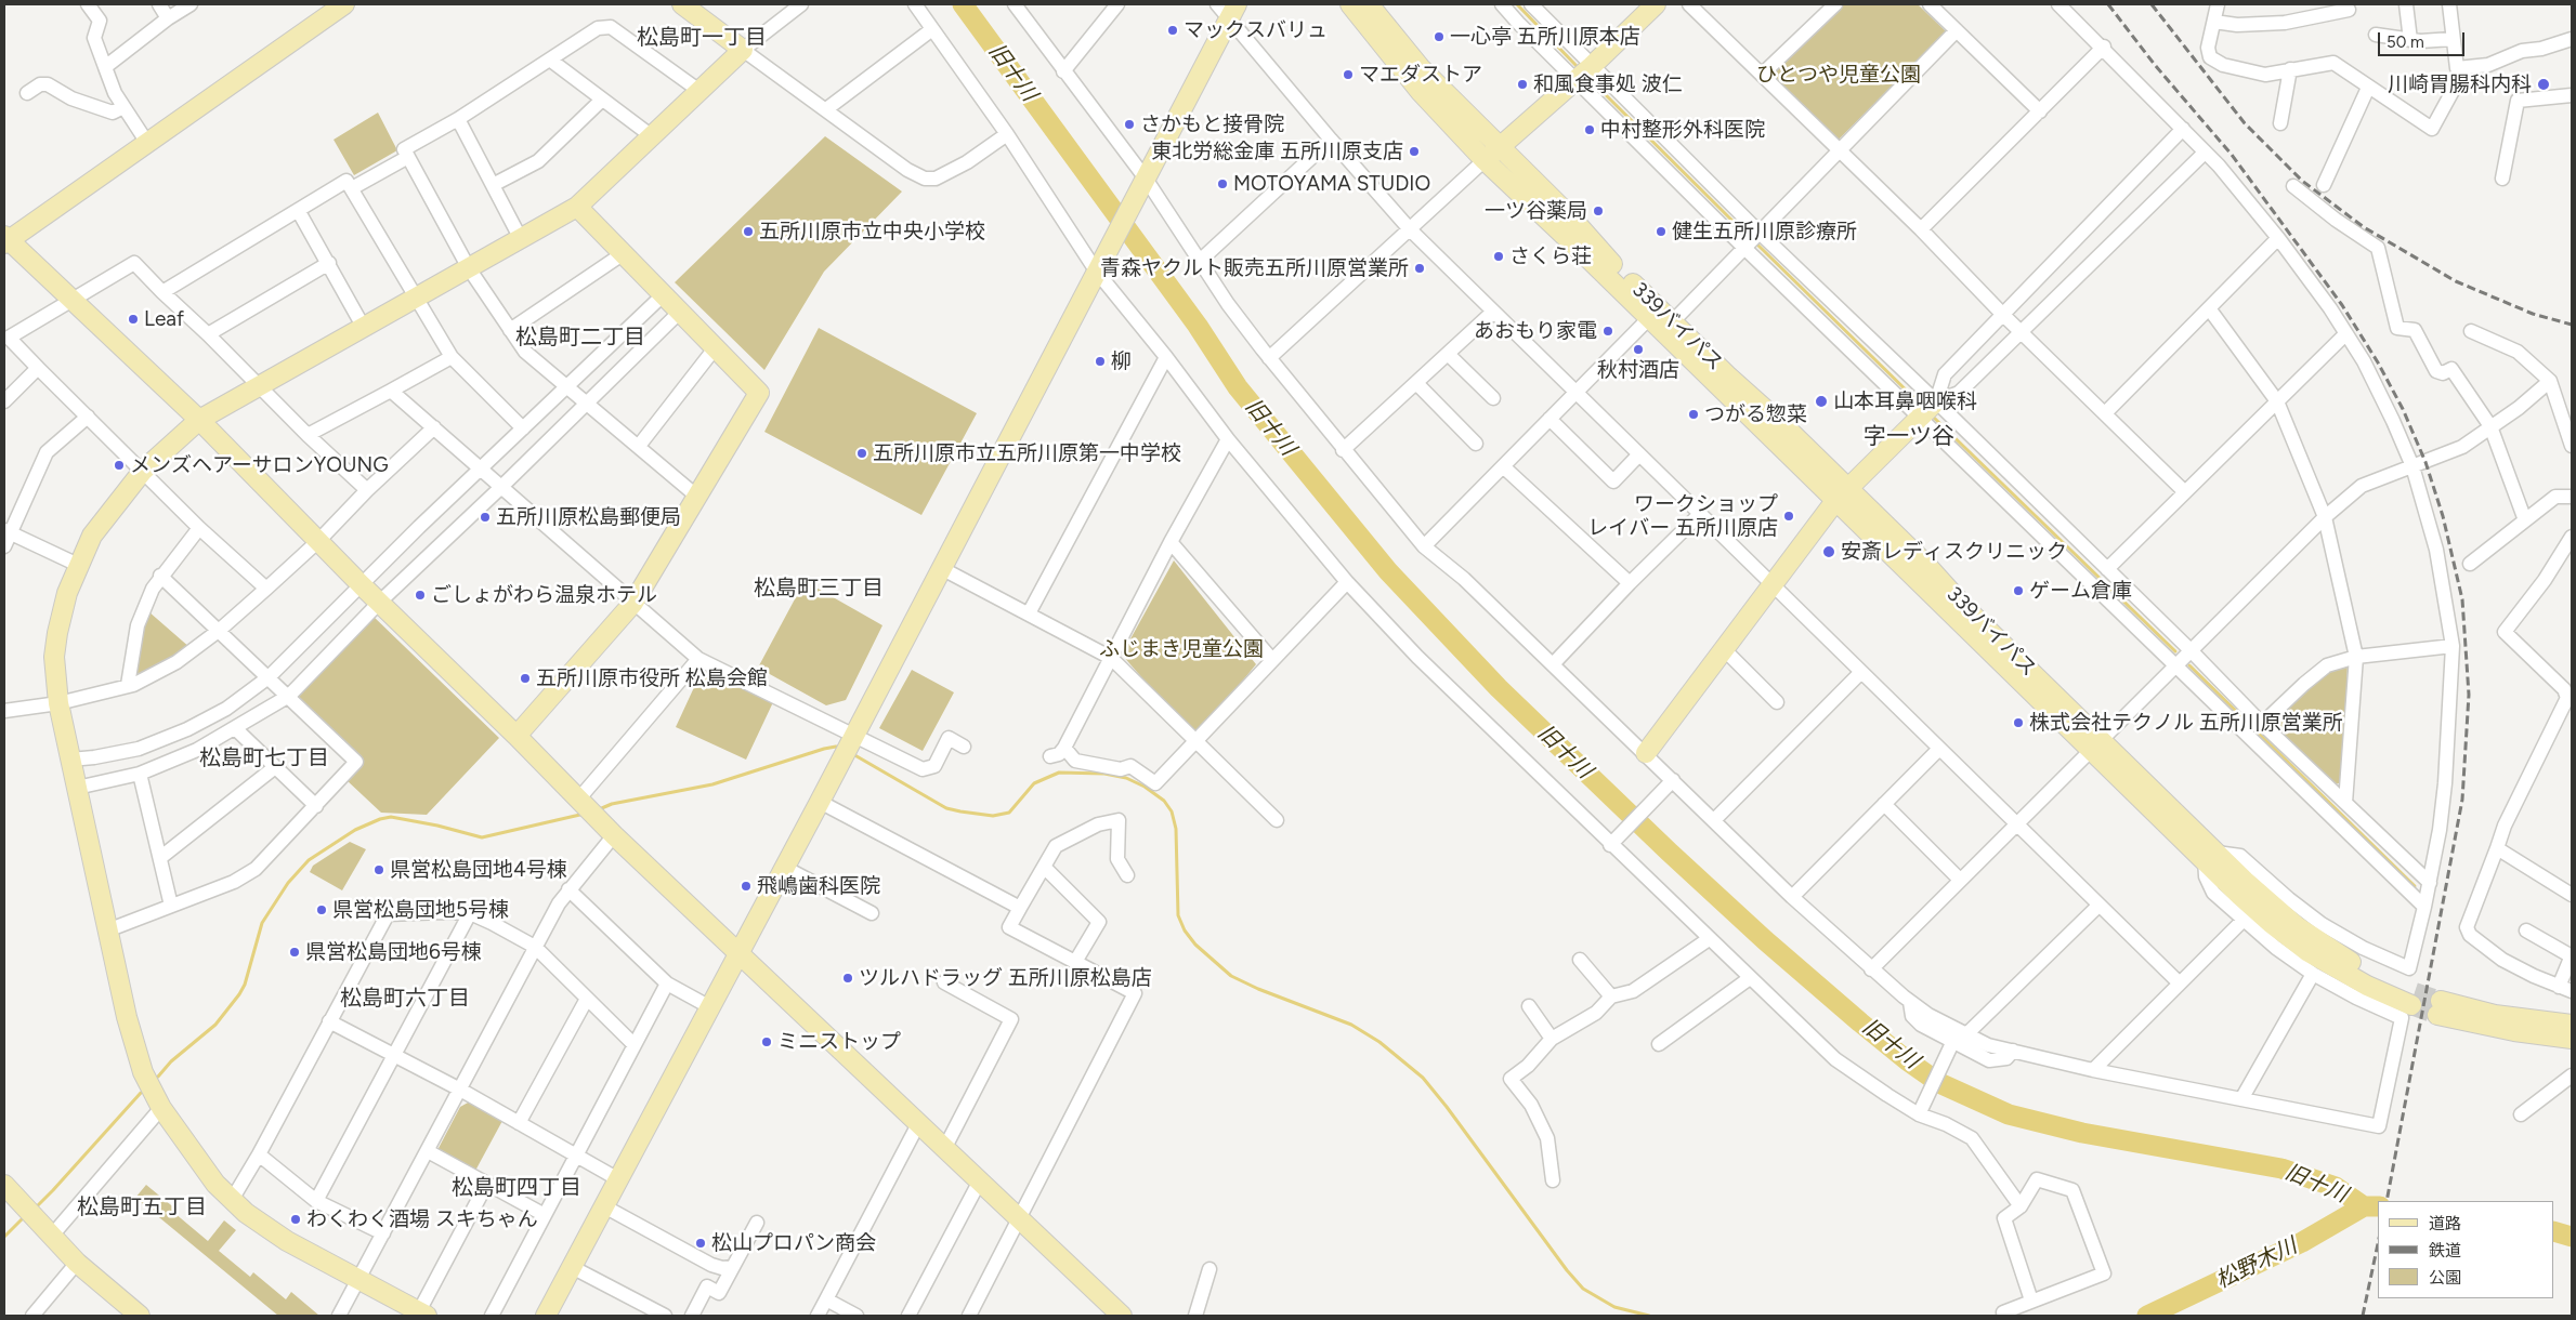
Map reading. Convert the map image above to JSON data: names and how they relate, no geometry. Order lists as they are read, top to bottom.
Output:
{
  "streets": {
    "street": ["339バイパス"]
  },
  "districts": [
    "松島町一丁目",
    "松島町二丁目",
    "字一ツ谷",
    "松島町三丁目",
    "松島町七丁目",
    "松島町六丁目",
    "松島町四丁目",
    "松島町五丁目"
  ],
  "water": ["旧十川", "松野木川"],
  "parks": ["ひとつや児童公園", "ふじまき児童公園"],
  "places": [
    "マックスバリュ",
    "一心亭 五所川原本店",
    "マエダストア",
    "和風食事処 波仁",
    "川崎胃腸科内科",
    "さかもと接骨院",
    "中村整形外科医院",
    "東北労総金庫 五所川原支店",
    "MOTOYAMA STUDIO",
    "一ツ谷薬局",
    "五所川原市立中央小学校",
    "健生五所川原診療所",
    "さくら荘",
    "青森ヤクルト販売五所川原営業所",
    "Leaf",
    "あおもり家電",
    "秋村酒店",
    "柳",
    "山本耳鼻咽喉科",
    "つがる惣菜",
    "五所川原市立五所川原第一中学校",
    "メンズヘアーサロンYOUNG",
    "ワークショップ レイバー 五所川原店",
    "五所川原松島郵便局",
    "安斎レディスクリニック",
    "ゲーム倉庫",
    "ごしょがわら温泉ホテル",
    "五所川原市役所 松島会館",
    "株式会社テクノル 五所川原営業所",
    "県営松島団地4号棟",
    "飛嶋歯科医院",
    "県営松島団地5号棟",
    "県営松島団地6号棟",
    "ツルハドラッグ 五所川原松島店",
    "ミニストップ",
    "わくわく酒場 スキちゃん",
    "松山プロパン商会"
  ],
  "legend": ["道路", "鉄道", "公園"],
  "scale_bar": "50 m"
}
